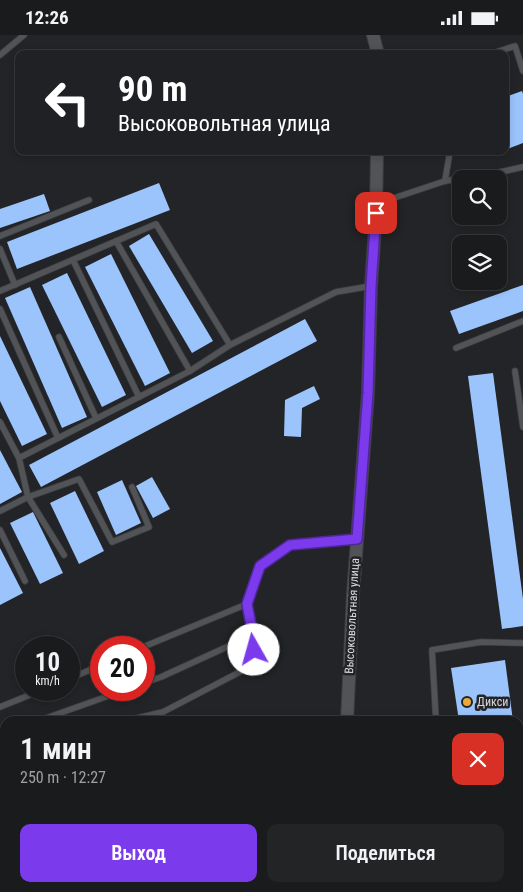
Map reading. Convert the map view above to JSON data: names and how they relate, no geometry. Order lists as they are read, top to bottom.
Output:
{
  "streets": {
    "main road": ["Высоковольтная улица"]
  },
  "places": ["Дикси"],
  "page": {
    "status": "12:26",
    "turn": ["90 m", "Высоковольтная улица"],
    "speed": "10 km/h",
    "limit": "20",
    "heading": ["1 мин", "250 m · 12:27"],
    "buttons": ["Выход", "Поделиться"]
  }
}
